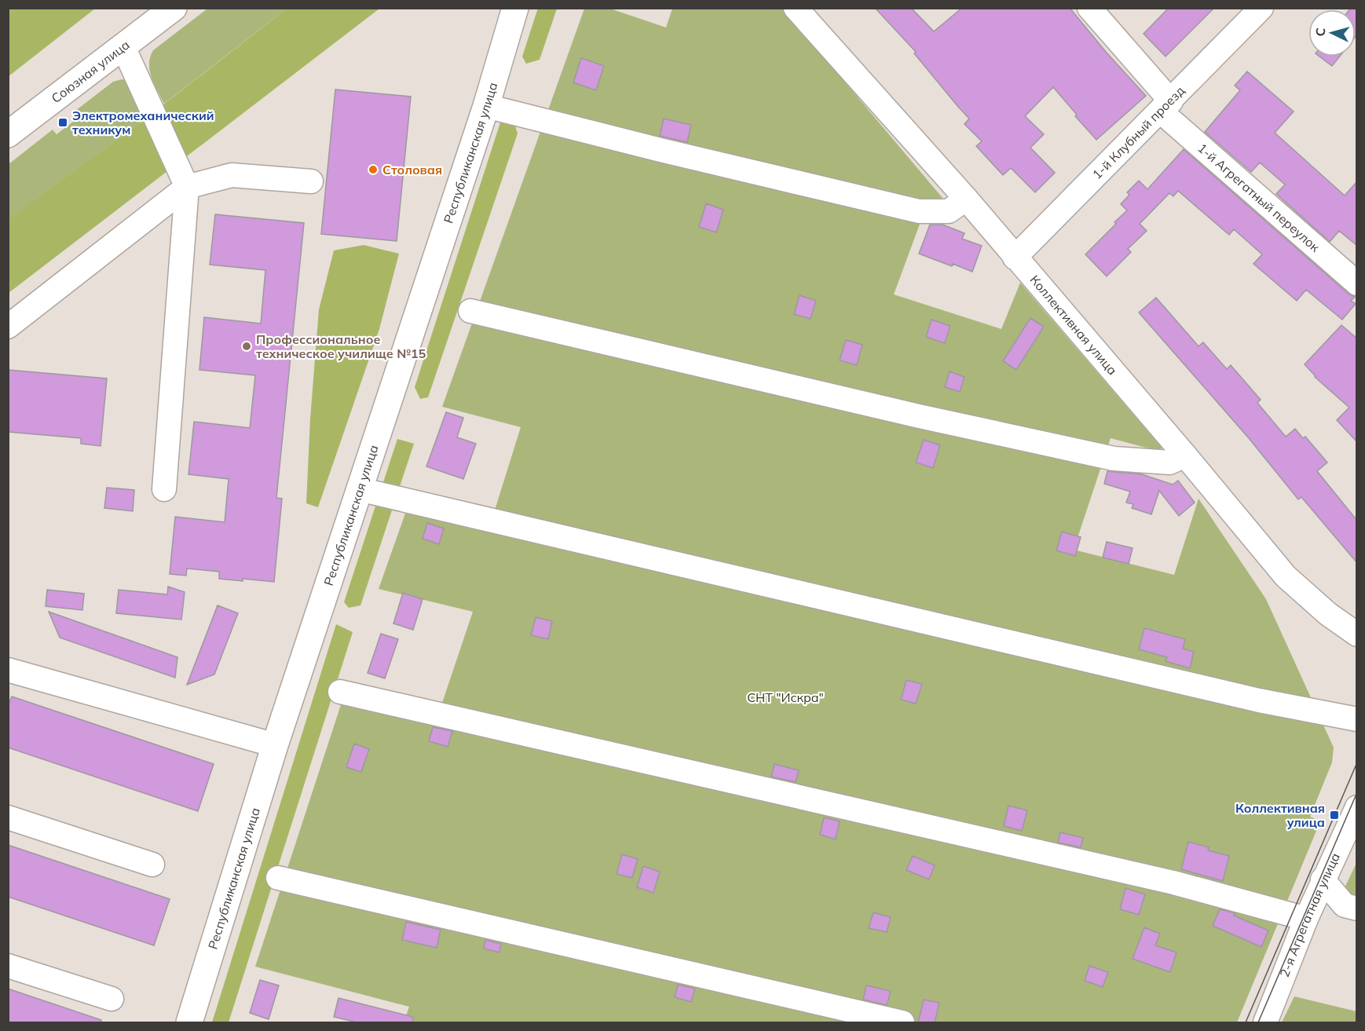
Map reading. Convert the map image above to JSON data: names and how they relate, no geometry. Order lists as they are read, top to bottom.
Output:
{
  "streets": {
    "main road": ["Союзная улица", "Республиканская улица"],
    "street": [
      "1-й Клубный проезд",
      "1-й Агрегатный переулок",
      "Коллективная улица",
      "2-я Агрегатная улица"
    ]
  },
  "crossings": [
    ["1-й Клубный проезд", "1-й Агрегатный переулок"],
    ["1-й Клубный проезд", "Коллективная улица"]
  ],
  "parks": ["СНТ \"Искра\""],
  "places": {
    "transit": ["Электромеханический техникум", "Коллективная улица"],
    "other": ["Столовая", "Профессиональное техническое училище №15"]
  },
  "north": "left"
}
